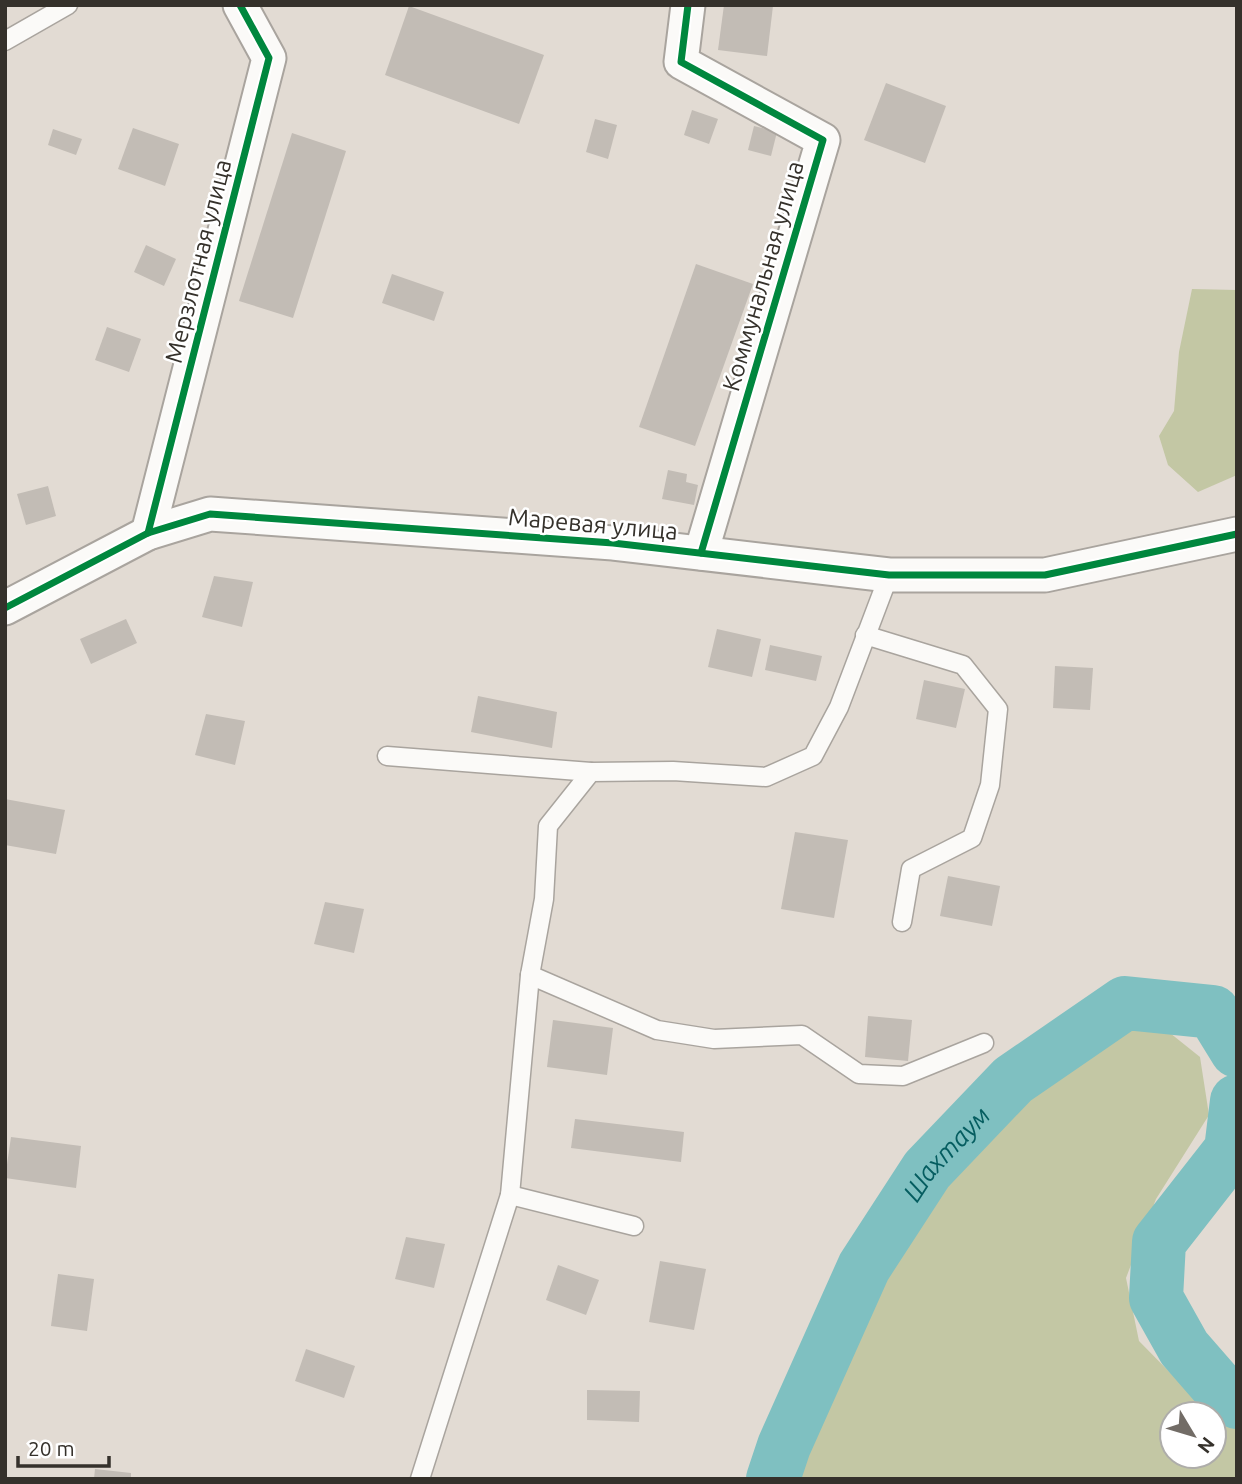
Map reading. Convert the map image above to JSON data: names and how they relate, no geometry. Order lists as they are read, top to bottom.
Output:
{
  "streets": {
    "street": ["Мерзлотная улица", "Коммунальная улица", "Маревая улица"]
  },
  "crossings": [
    ["Мерзлотная улица", "Маревая улица"],
    ["Коммунальная улица", "Маревая улица"]
  ],
  "water": ["Шахтаум"],
  "scale_bar": "20 m",
  "north": "bottom right"
}
